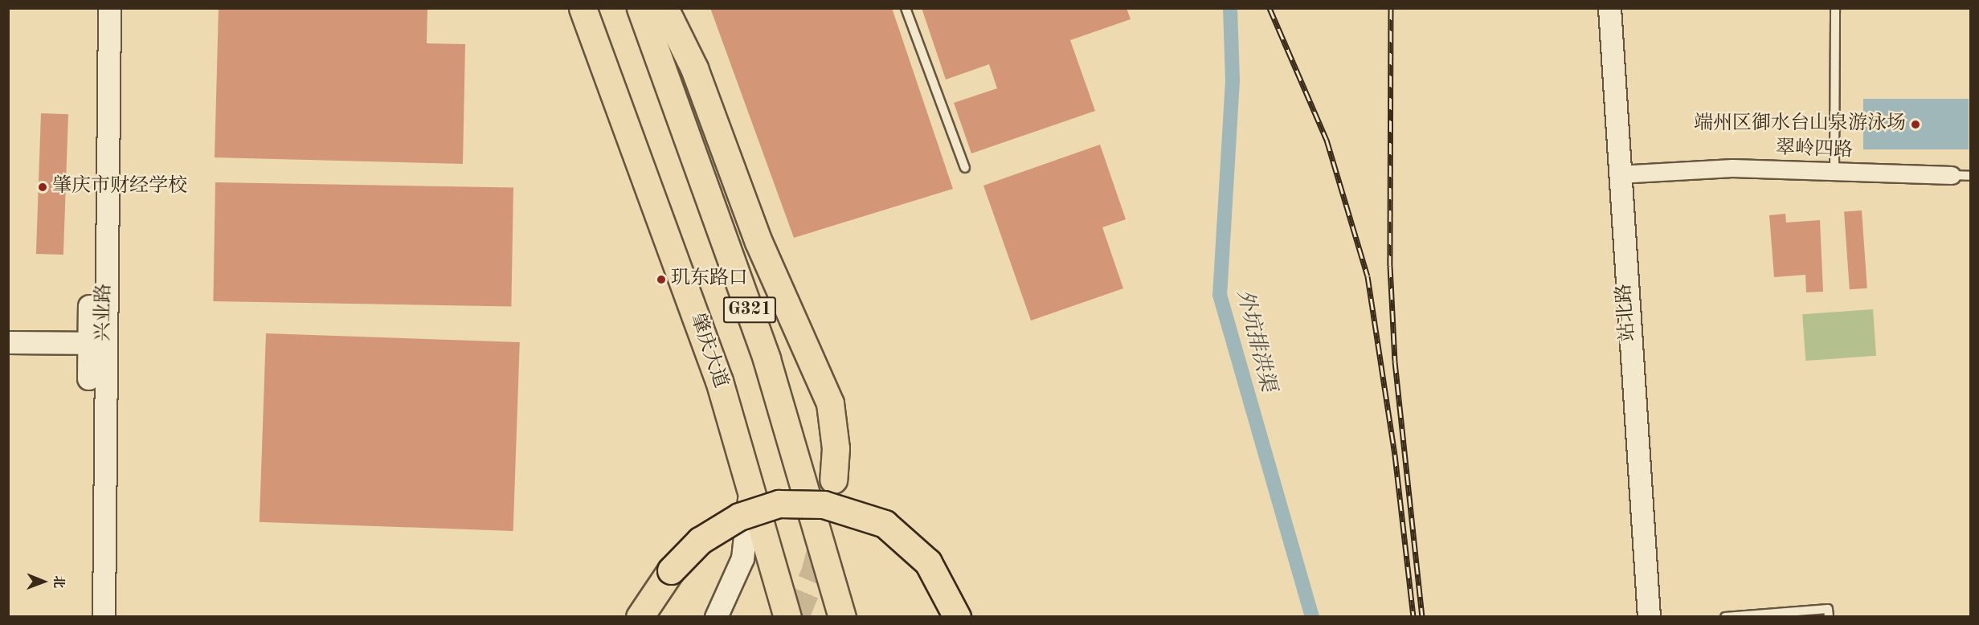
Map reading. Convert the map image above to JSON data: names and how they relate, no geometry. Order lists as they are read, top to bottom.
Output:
{
  "streets": {
    "main road": ["G321", "肇庆大道"],
    "street": ["翠岭四路", "兴业路", "站北路"]
  },
  "crossings": [
    ["翠岭四路", "站北路"]
  ],
  "water": ["外坑排洪渠"],
  "places": ["端州区御水台山泉游泳场", "肇庆市财经学校", "玑东路口"],
  "north": "right"
}
